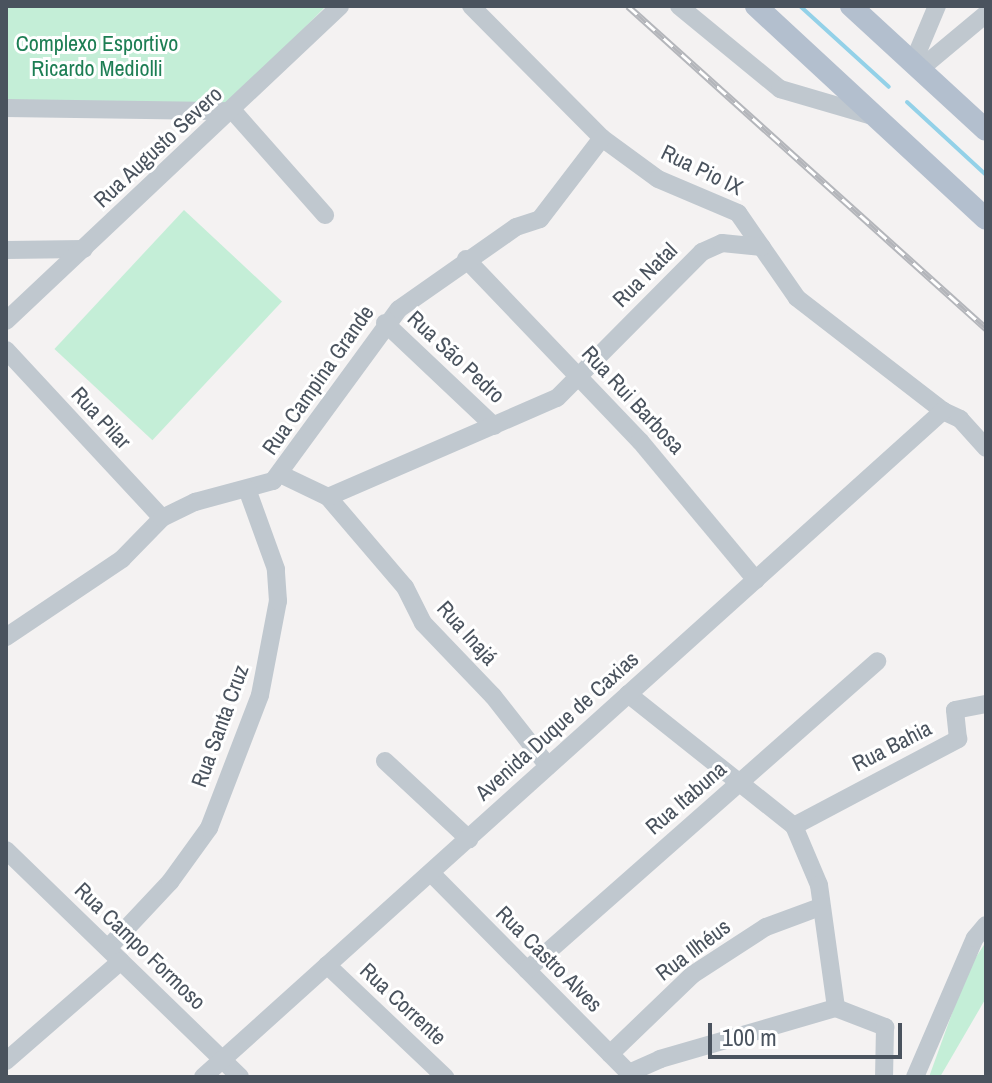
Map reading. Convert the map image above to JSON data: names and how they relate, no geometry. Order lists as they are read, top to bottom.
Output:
{
  "streets": {
    "street": [
      "Rua Augusto Severo",
      "Rua Pio IX",
      "Rua Natal",
      "Rua São Pedro",
      "Rua Campina Grande",
      "Rua Rui Barbosa",
      "Rua Pilar",
      "Rua Inajá",
      "Rua Santa Cruz",
      "Avenida Duque de Caxias",
      "Rua Bahia",
      "Rua Itabuna",
      "Rua Campo Formoso",
      "Rua Ilhéus",
      "Rua Castro Alves",
      "Rua Corrente"
    ]
  },
  "crossings": [
    ["Rua Pio IX", "Rua Natal"],
    ["Rua Pio IX", "Rua Campina Grande"],
    ["Rua Pio IX", "Avenida Duque de Caxias"],
    ["Rua Natal", "Rua São Pedro"],
    ["Rua Natal", "Rua Rui Barbosa"],
    ["Rua Natal", "Rua Inajá"],
    ["Rua São Pedro", "Rua Campina Grande"],
    ["Rua Campina Grande", "Rua Rui Barbosa"],
    ["Rua Campina Grande", "Rua Pilar"],
    ["Rua Campina Grande", "Rua Inajá"],
    ["Rua Campina Grande", "Rua Santa Cruz"],
    ["Rua Rui Barbosa", "Avenida Duque de Caxias"],
    ["Rua Inajá", "Avenida Duque de Caxias"],
    ["Rua Santa Cruz", "Rua Campo Formoso"],
    ["Avenida Duque de Caxias", "Rua Campo Formoso"],
    ["Avenida Duque de Caxias", "Rua Castro Alves"],
    ["Avenida Duque de Caxias", "Rua Corrente"],
    ["Rua Itabuna", "Rua Castro Alves"],
    ["Rua Ilhéus", "Rua Castro Alves"]
  ],
  "parks": ["Complexo Esportivo Ricardo Mediolli"],
  "scale_bar": "100 m"
}
